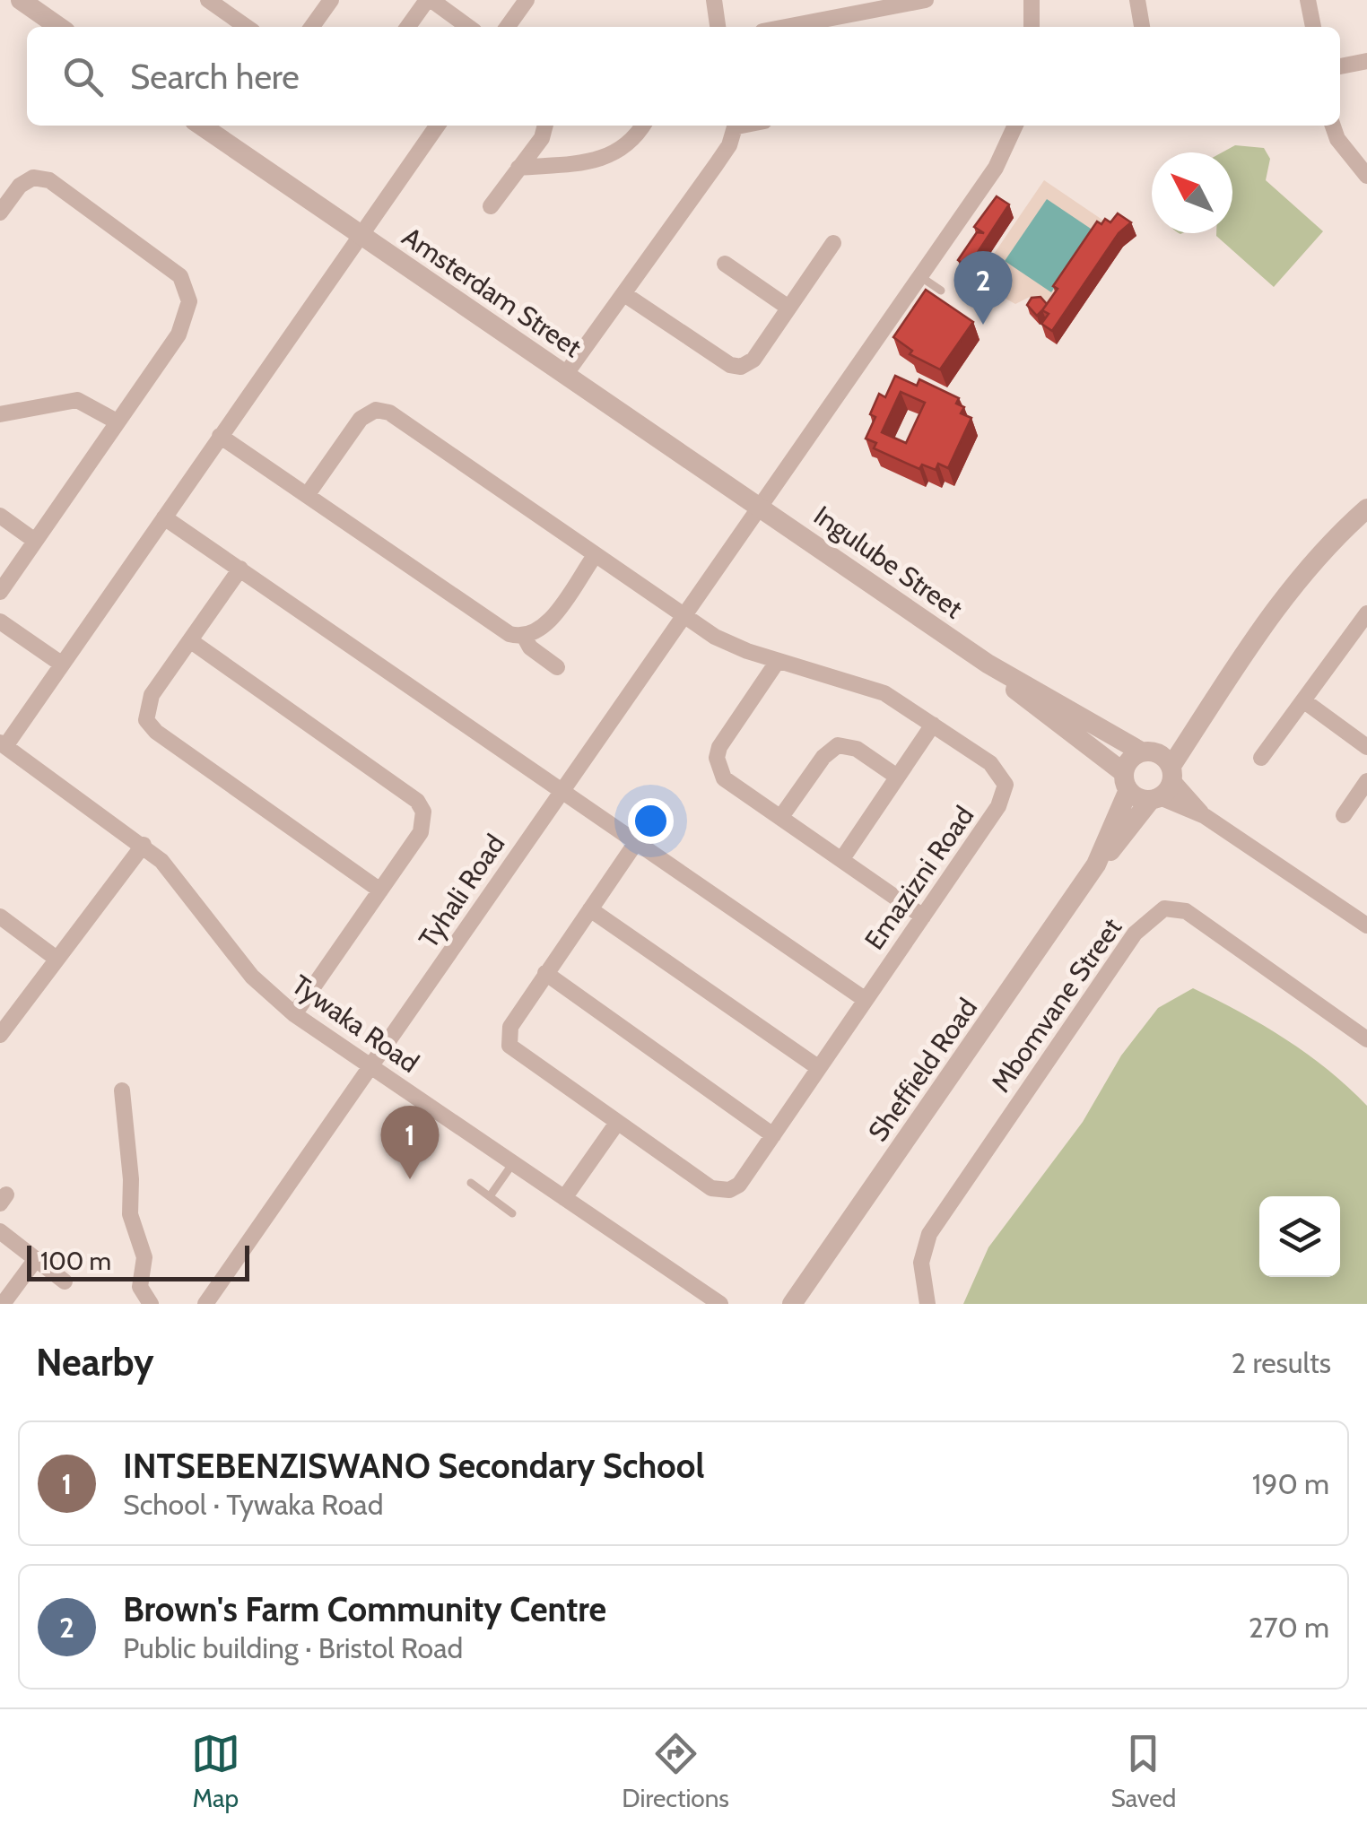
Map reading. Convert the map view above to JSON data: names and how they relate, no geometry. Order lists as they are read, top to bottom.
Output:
{
  "streets": {
    "street": [
      "Amsterdam Street",
      "Ingulube Street",
      "Emazizni Road",
      "Tyhali Road",
      "Mbomvane Street",
      "Tywaka Road",
      "Sheffield Road"
    ]
  },
  "crossings": [
    ["Amsterdam Street", "Ingulube Street"],
    ["Amsterdam Street", "Tyhali Road"],
    ["Ingulube Street", "Tyhali Road"],
    ["Ingulube Street", "Sheffield Road"],
    ["Emazizni Road", "Tyhali Road"],
    ["Tyhali Road", "Tywaka Road"]
  ],
  "scale_bar": "100 m",
  "north": "top left",
  "page": {
    "search": "Search here",
    "pins": ["2", "1"],
    "scale": "100 m",
    "heading": ["Nearby", "2 results"],
    "list": [
      {
        "mark": "1",
        "name": "INTSEBENZISWANO Secondary School",
        "note": "School · Tywaka Road",
        "value": "190 m"
      },
      {
        "mark": "2",
        "name": "Brown's Farm Community Centre",
        "note": "Public building · Bristol Road",
        "value": "270 m"
      }
    ],
    "nav": ["Map", "Directions", "Saved"]
  }
}
